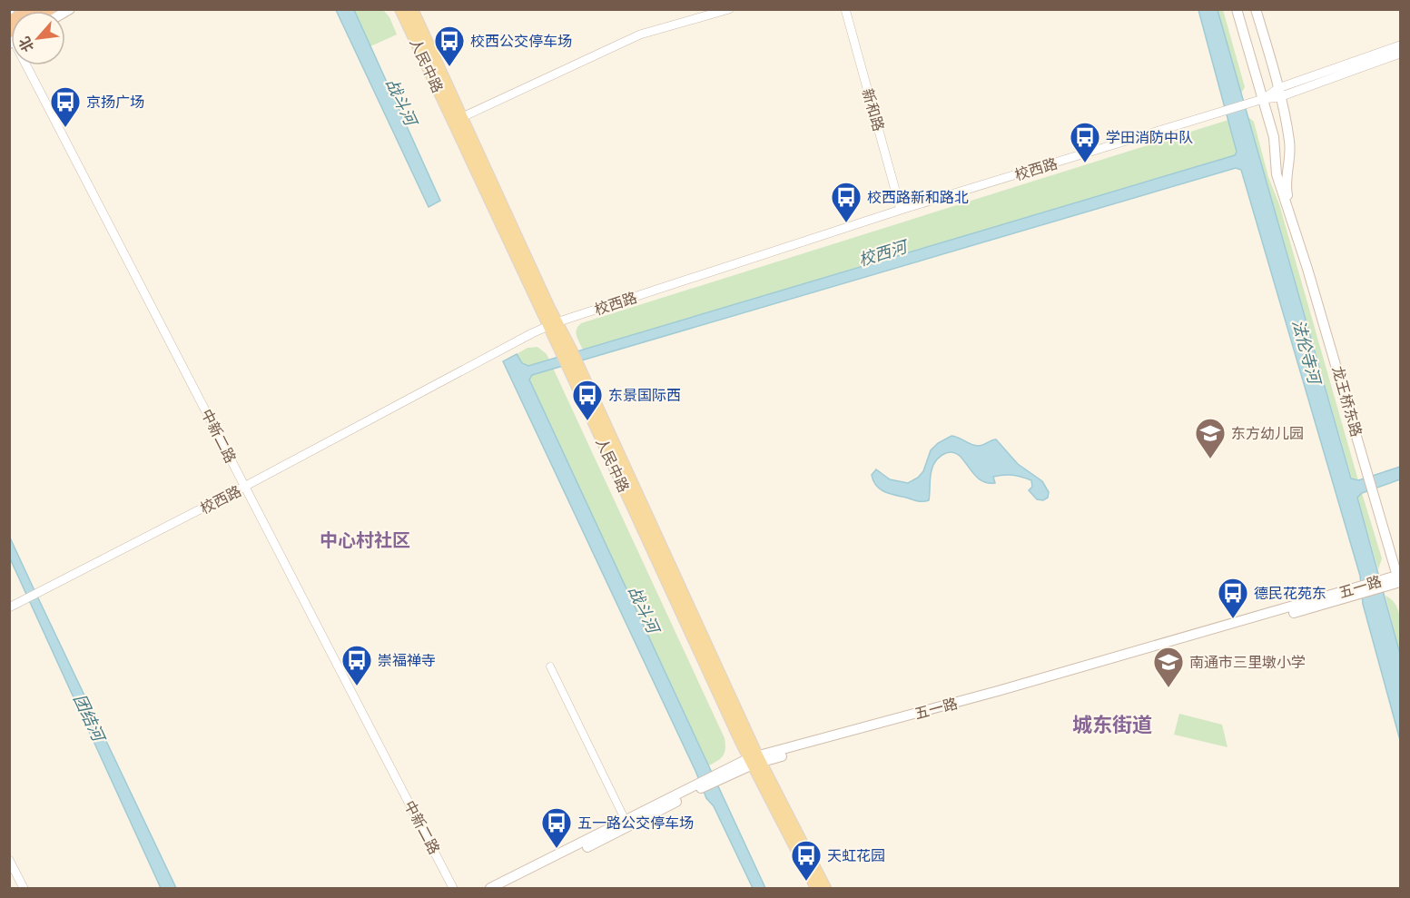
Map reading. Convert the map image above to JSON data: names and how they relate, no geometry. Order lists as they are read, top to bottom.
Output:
{
  "streets": {
    "main road": ["人民中路", "龙王桥东路", "五一路"],
    "street": ["新和路", "校西路", "中新二路"]
  },
  "crossings": [
    ["人民中路", "校西路"],
    ["人民中路", "五一路"],
    ["新和路", "校西路"],
    ["校西路", "龙王桥东路"],
    ["校西路", "中新二路"],
    ["龙王桥东路", "五一路"]
  ],
  "districts": ["中心村社区", "城东街道"],
  "water": [
    "战斗河",
    "校西河",
    "法伦寺河",
    "团结河"
  ],
  "places": {
    "bus stop": [
      "校西公交停车场",
      "京扬广场",
      "学田消防中队",
      "校西路新和路北",
      "东景国际西",
      "德民花苑东",
      "崇福禅寺",
      "五一路公交停车场",
      "天虹花园"
    ],
    "school or university": ["东方幼儿园", "南通市三里墩小学"]
  },
  "north": "bottom left"
}
